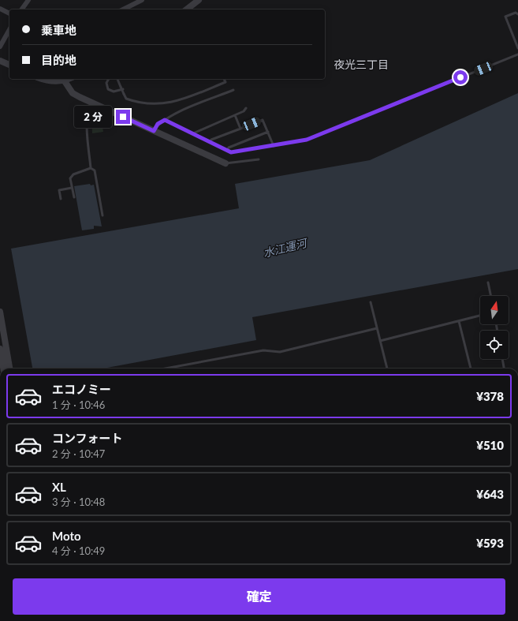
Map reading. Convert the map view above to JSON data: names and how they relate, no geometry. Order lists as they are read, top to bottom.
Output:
{
  "districts": ["夜光三丁目"],
  "water": ["水江運河"],
  "north": "top",
  "page": {
    "banner": ["乗車地", "目的地"],
    "bubble": "2 分",
    "list": [
      {
        "name": "エコノミー",
        "note": "1 分 · 10:46",
        "value": "¥378"
      },
      {
        "name": "コンフォート",
        "note": "2 分 · 10:47",
        "value": "¥510"
      },
      {
        "name": "XL",
        "note": "3 分 · 10:48",
        "value": "¥643"
      },
      {
        "name": "Moto",
        "note": "4 分 · 10:49",
        "value": "¥593"
      }
    ],
    "buttons": "確定"
  }
}
